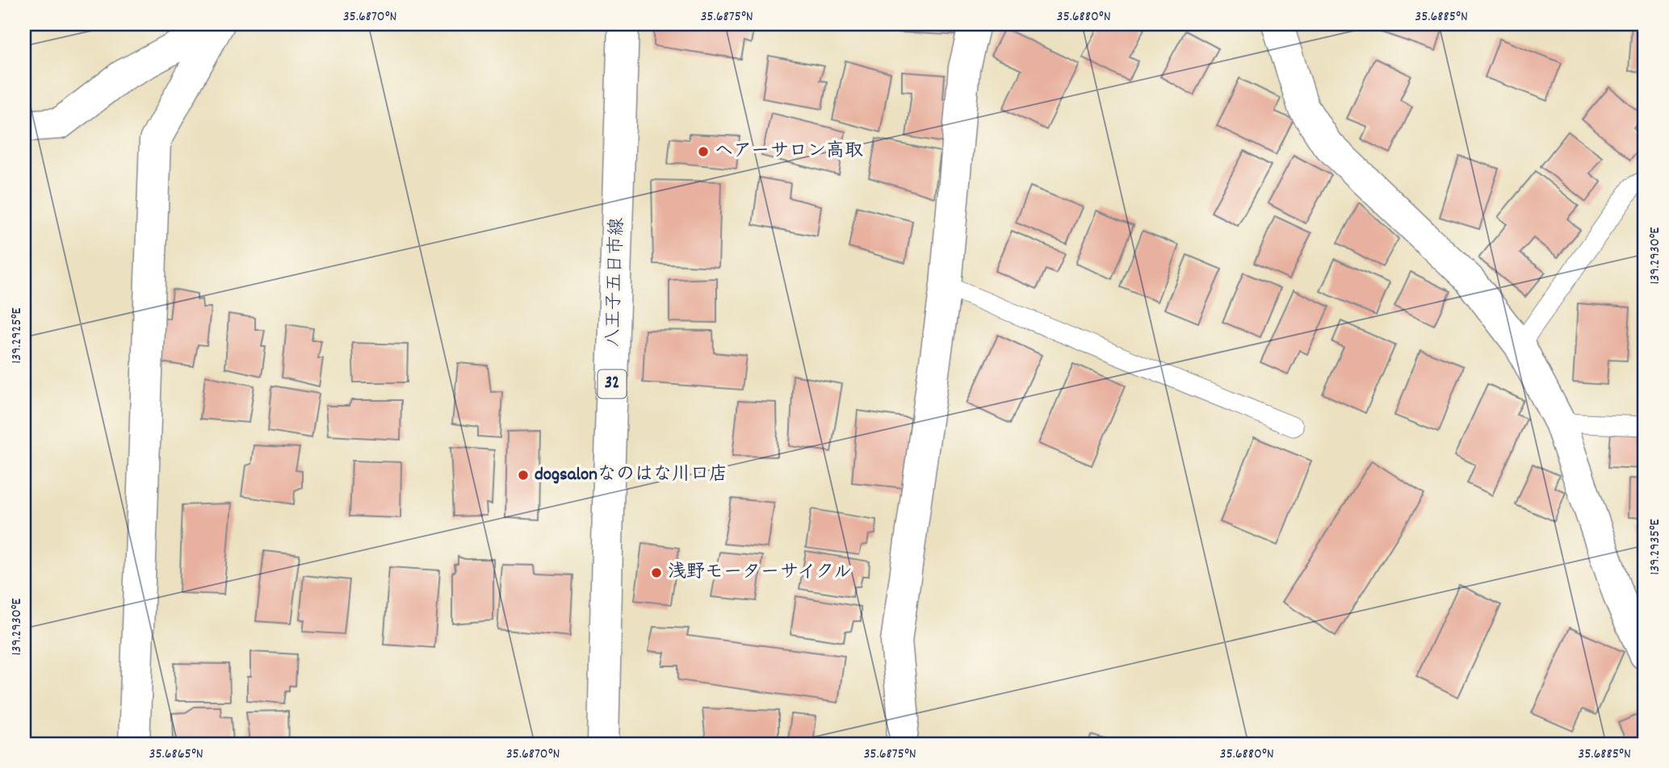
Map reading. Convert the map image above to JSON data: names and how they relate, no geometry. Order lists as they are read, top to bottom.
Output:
{
  "streets": {
    "street": ["八王子五日市線", "32"]
  },
  "places": ["ヘアーサロン高取", "dogsalonなのはな川口店", "浅野モーターサイクル"],
  "coordinates": [
    "35.6870°N",
    "35.6875°N",
    "35.6880°N",
    "35.6885°N",
    "139.2930°E",
    "139.2925°E",
    "139.2935°E",
    "35.6865°N"
  ]
}
